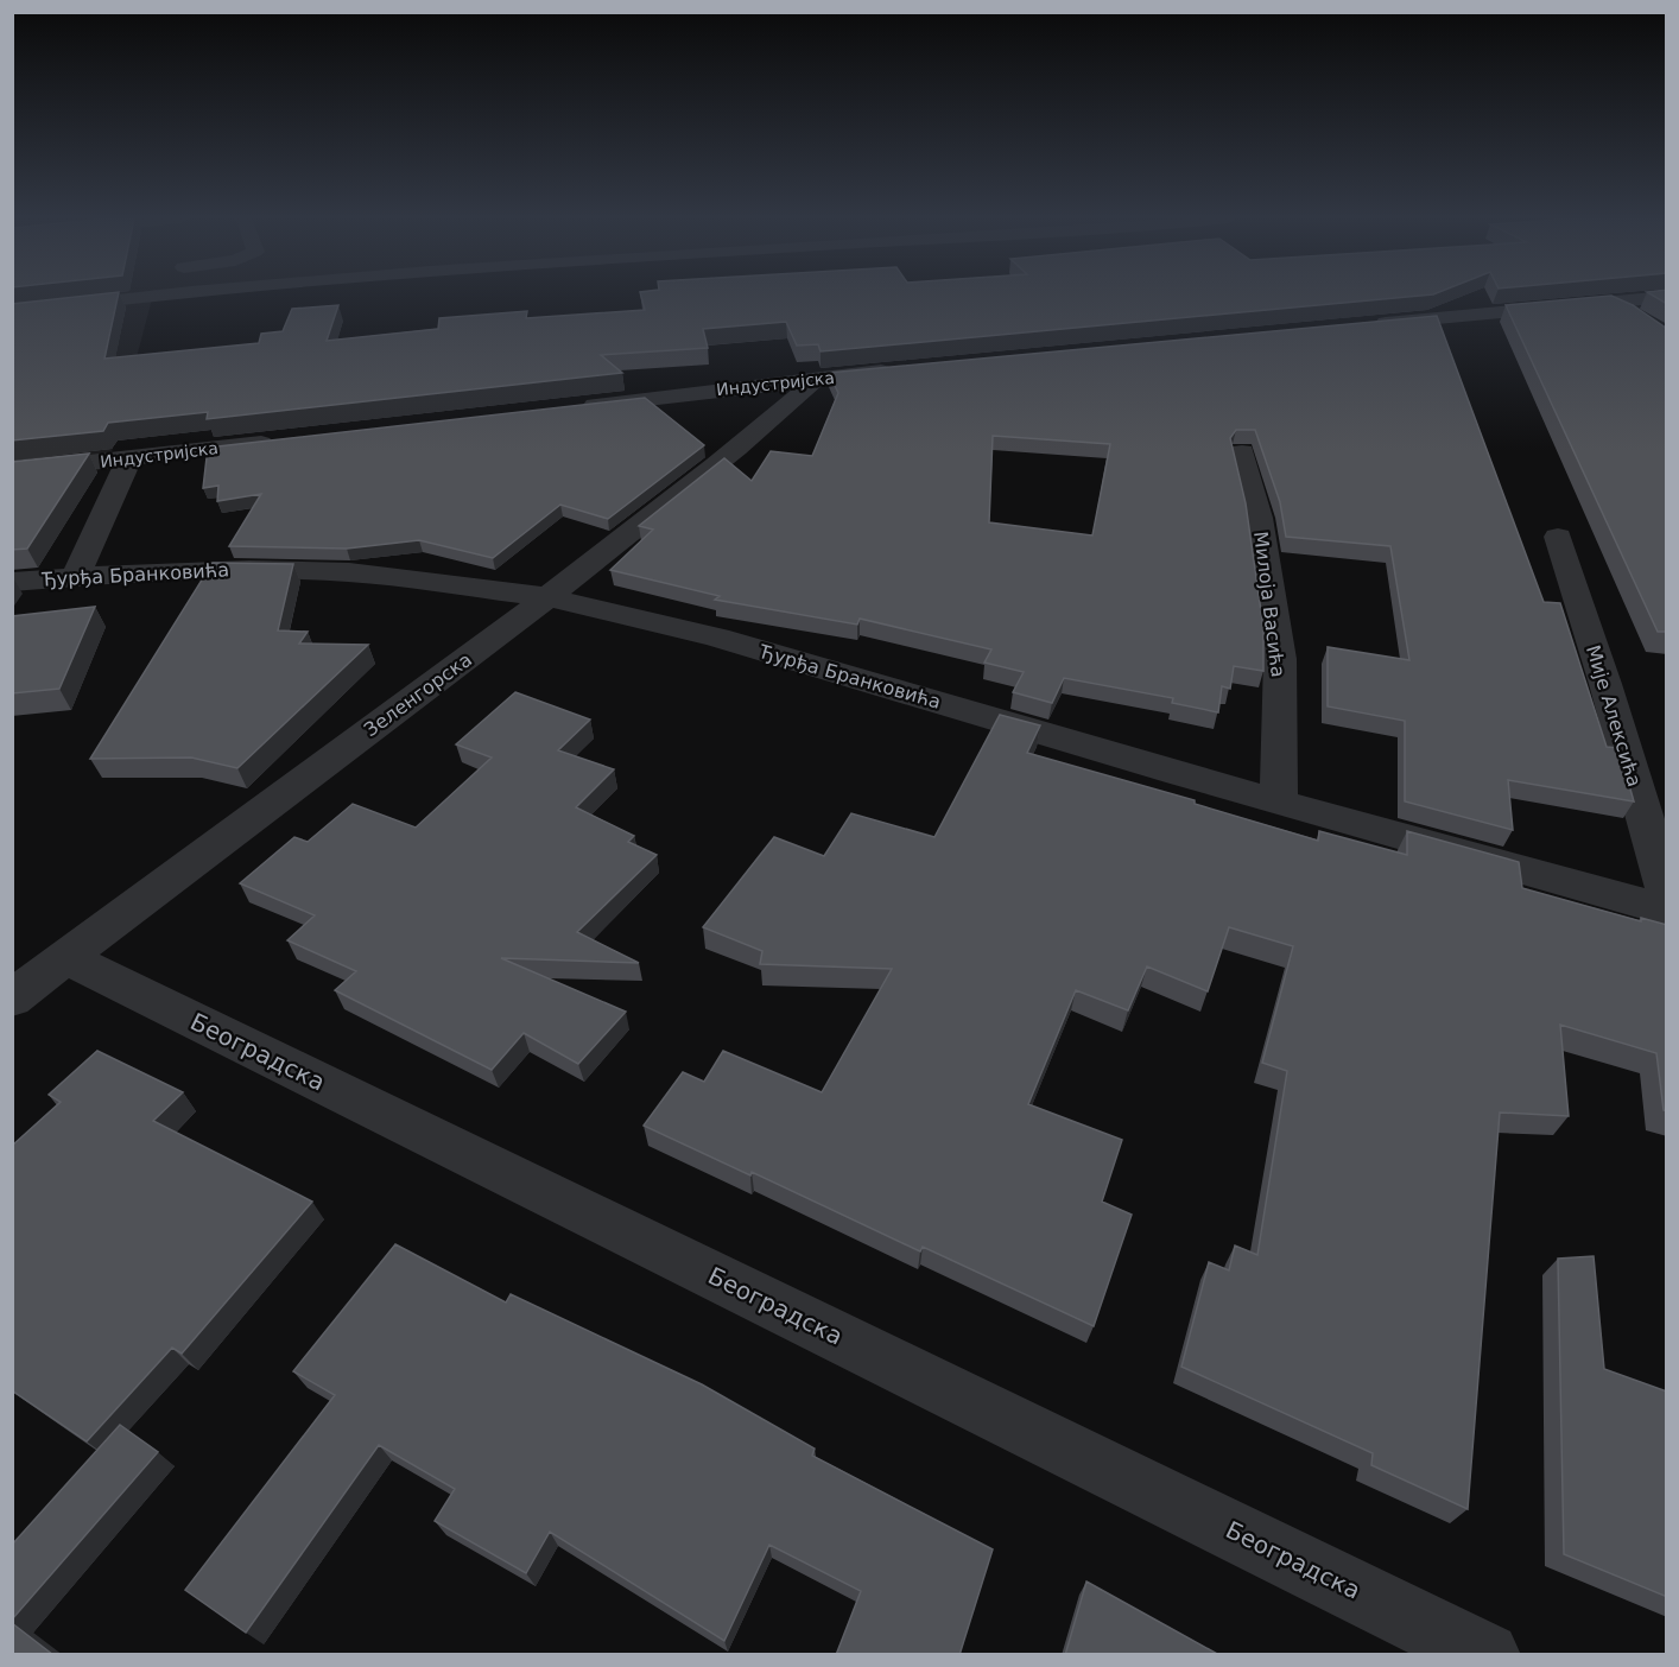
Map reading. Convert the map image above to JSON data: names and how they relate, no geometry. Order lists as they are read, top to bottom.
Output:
{
  "streets": {
    "street": [
      "Индустријска",
      "Ђурђа Бранковића",
      "Милоја Васића",
      "Зеленгорска",
      "Мије Алексића",
      "Београдска"
    ]
  },
  "crossings": [
    ["Индустријска", "Зеленгорска"],
    ["Ђурђа Бранковића", "Милоја Васића"],
    ["Ђурђа Бранковића", "Зеленгорска"],
    ["Зеленгорска", "Београдска"]
  ]
}
